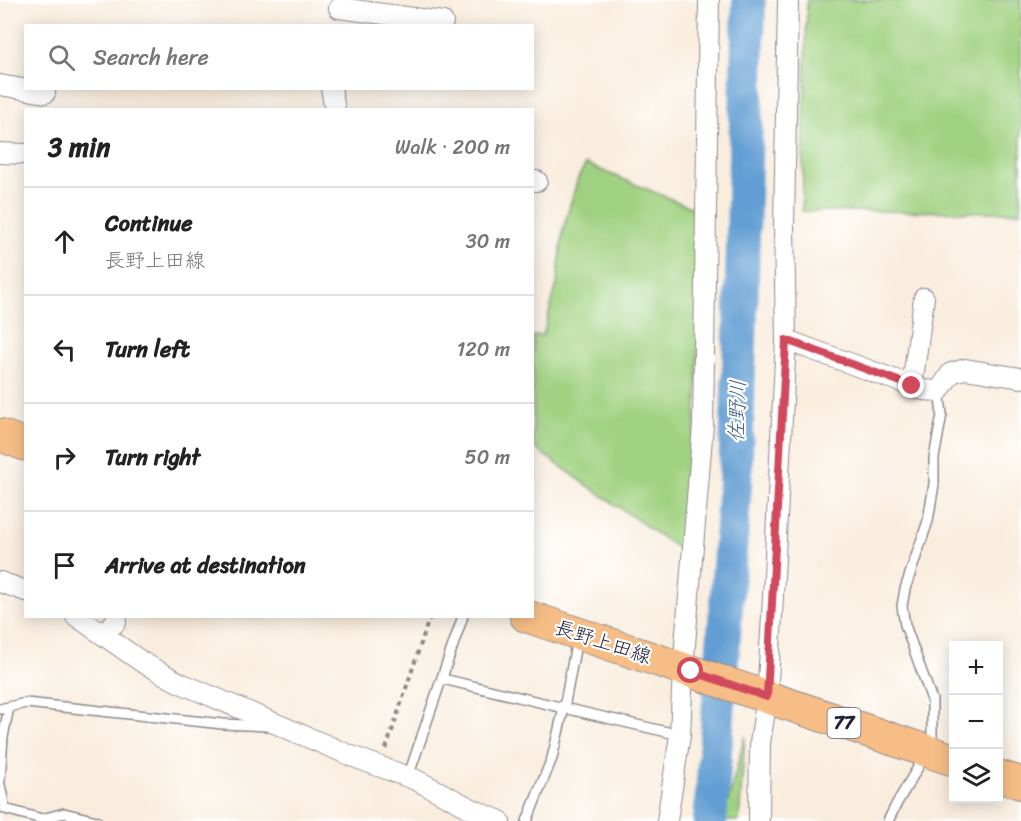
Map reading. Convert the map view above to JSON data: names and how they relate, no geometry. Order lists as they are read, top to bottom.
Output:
{
  "streets": {
    "main road": ["長野上田線", "77"]
  },
  "water": ["佐野川"],
  "page": {
    "search": "Search here",
    "heading": ["3 min", "Walk · 200 m"],
    "list": [
      ["Continue", "長野上田線", "30 m"],
      ["Turn left", "120 m"],
      ["Turn right", "50 m"],
      "Arrive at destination"
    ],
    "map_buttons": ["+", "−"]
  }
}
